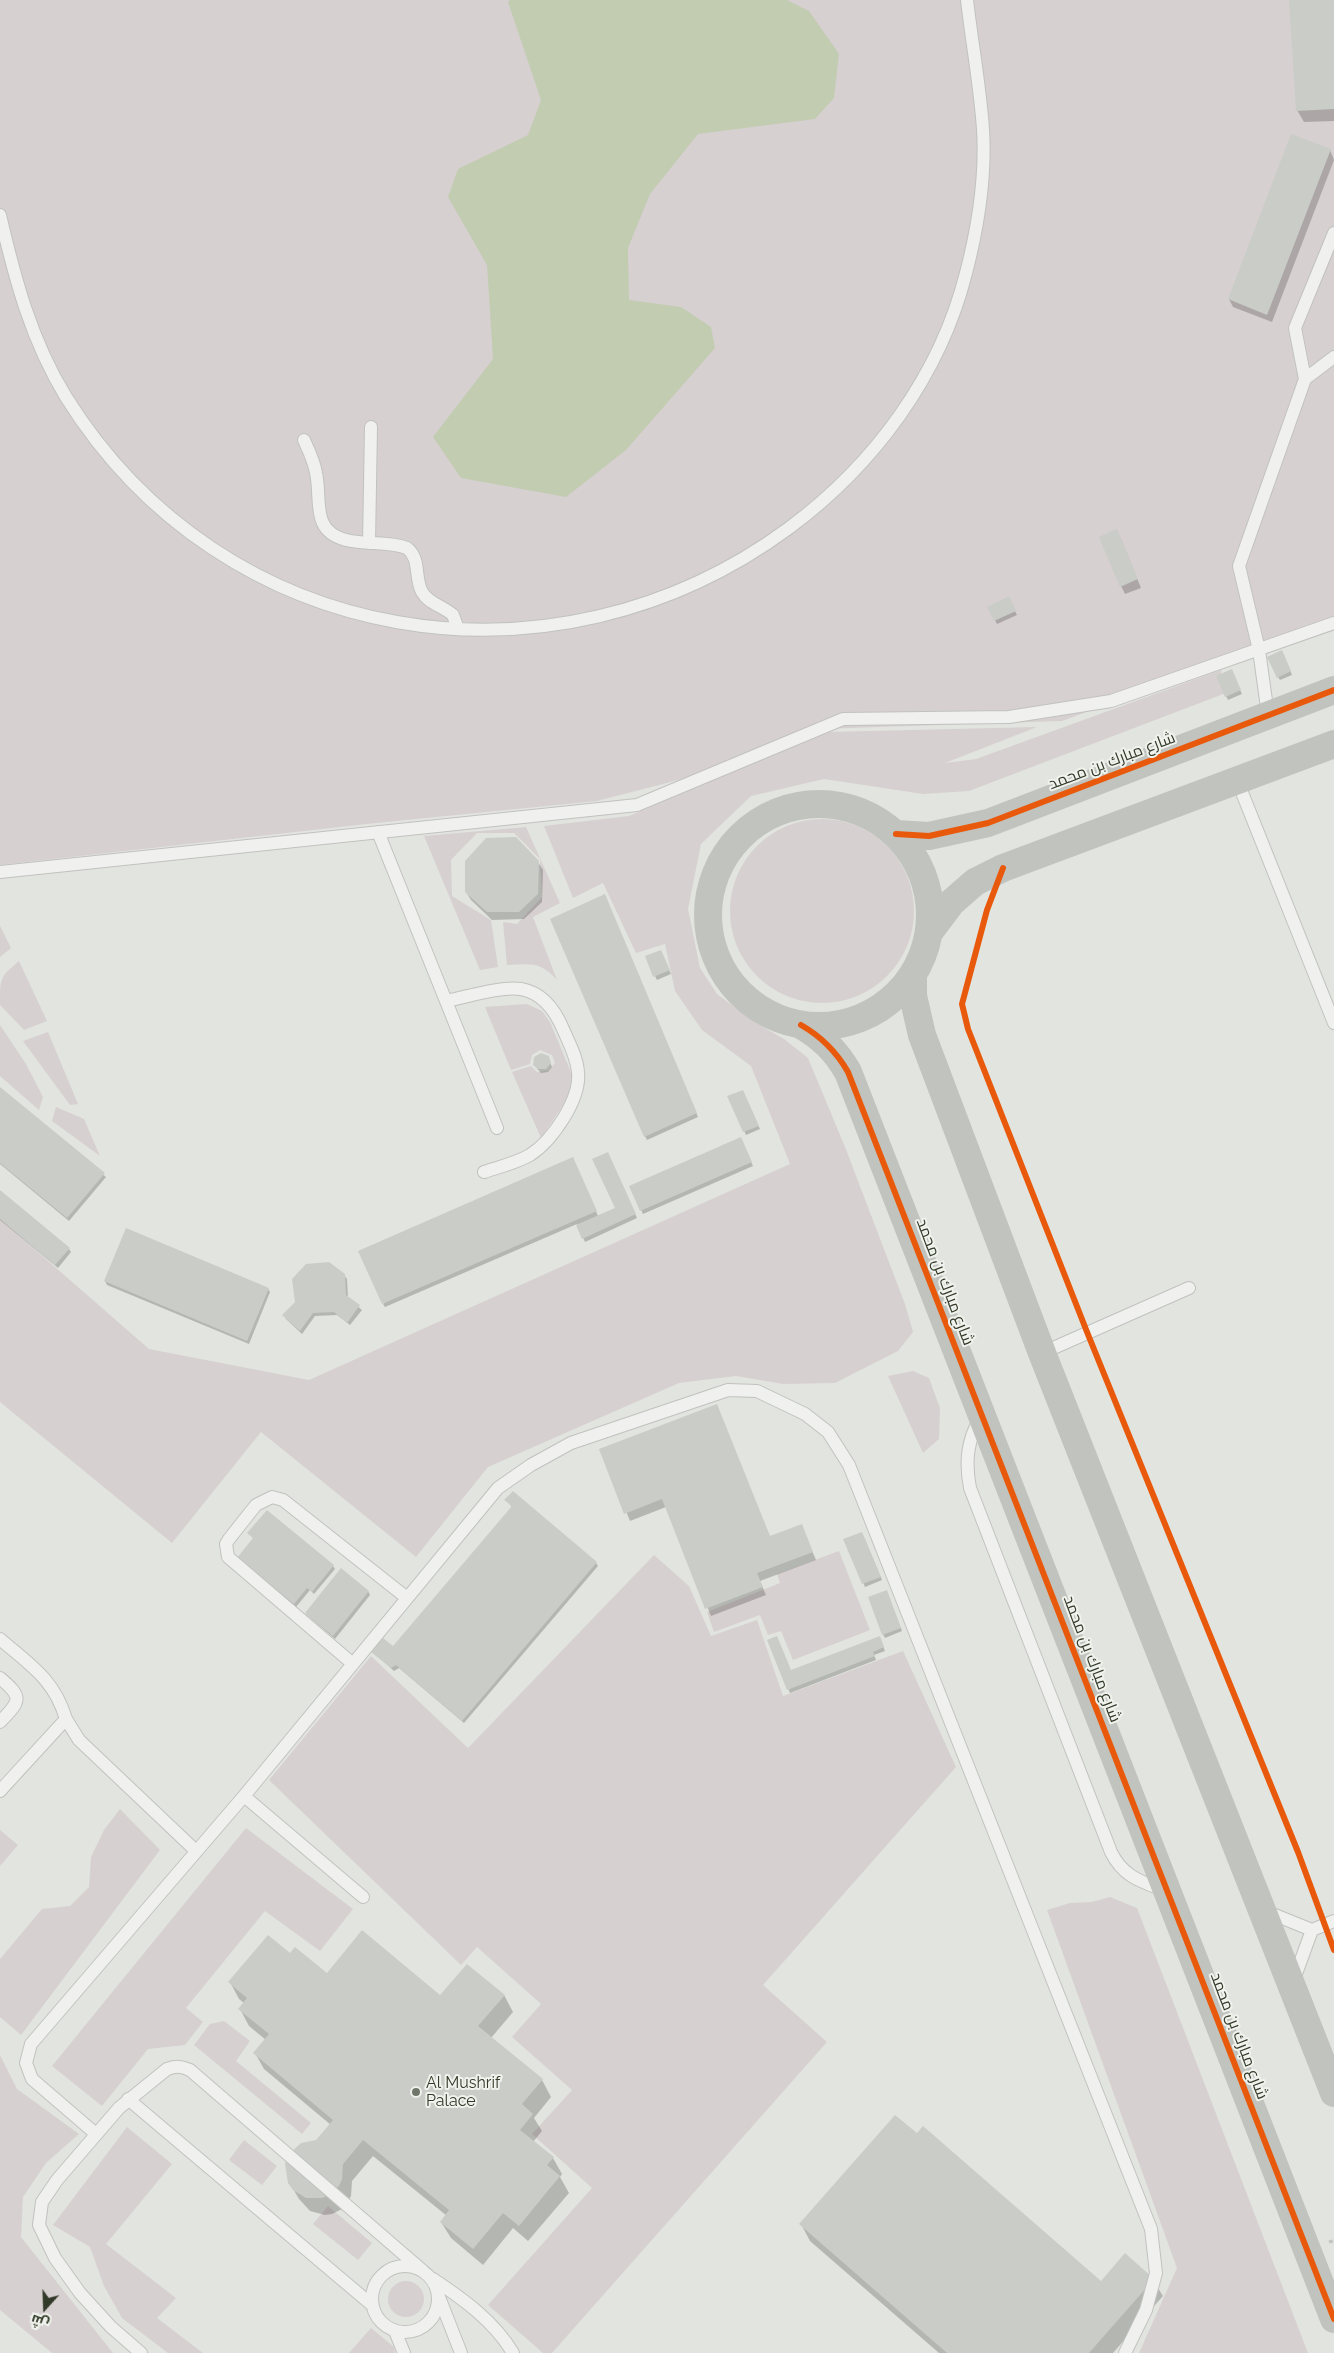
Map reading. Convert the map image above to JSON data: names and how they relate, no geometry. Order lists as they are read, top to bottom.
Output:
{
  "streets": {
    "street": ["شارع مبارك بن محمد"]
  },
  "places": ["Al Mushrif Palace"],
  "north": "bottom"
}
